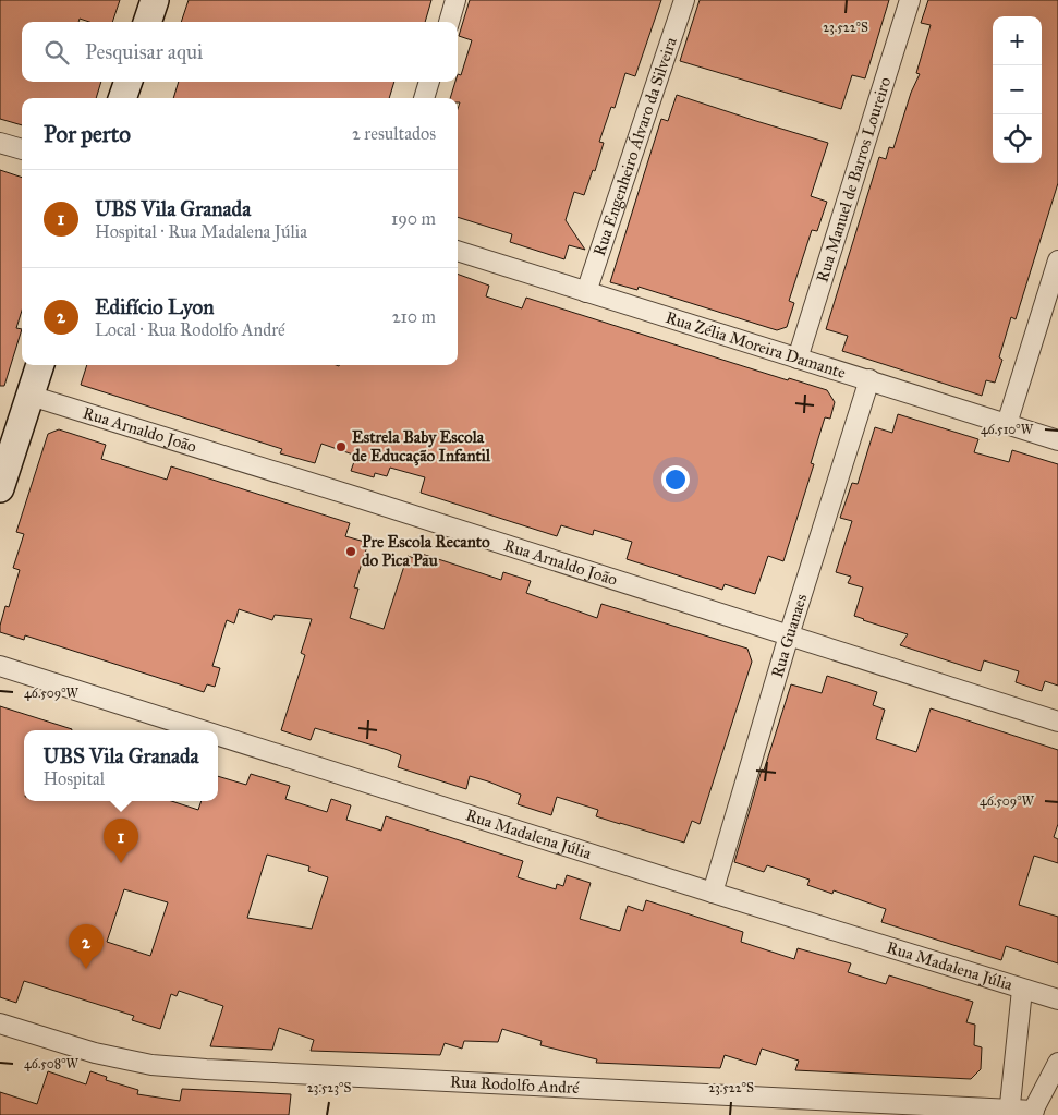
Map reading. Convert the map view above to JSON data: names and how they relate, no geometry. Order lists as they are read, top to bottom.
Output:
{
  "streets": {
    "street": [
      "Rua Engenheiro Álvaro da Silveira",
      "Rua Manuel de Barros Loureiro",
      "Rua Zélia Moreira Damante",
      "Rua Arnaldo João",
      "Rua Guanaes",
      "Rua Madalena Júlia",
      "Rua Rodolfo André"
    ]
  },
  "crossings": [
    ["Rua Engenheiro Álvaro da Silveira", "Rua Zélia Moreira Damante"],
    ["Rua Manuel de Barros Loureiro", "Rua Zélia Moreira Damante"],
    ["Rua Zélia Moreira Damante", "Rua Guanaes"],
    ["Rua Arnaldo João", "Rua Guanaes"],
    ["Rua Guanaes", "Rua Madalena Júlia"]
  ],
  "places": ["Estrela Baby Escola de Educação Infantil", "Pre Escola Recanto do Pica Pau"],
  "page": {
    "map_buttons": ["+", "−"],
    "search": "Pesquisar aqui",
    "heading": ["Por perto", "2 resultados"],
    "list": [
      {
        "mark": "1",
        "name": "UBS Vila Granada",
        "note": "Hospital · Rua Madalena Júlia",
        "value": "190 m"
      },
      {
        "mark": "2",
        "name": "Edifício Lyon",
        "note": "Local · Rua Rodolfo André",
        "value": "210 m"
      }
    ],
    "popup": ["UBS Vila Granada", "Hospital"],
    "pins": ["1", "2"]
  },
  "coordinates": [
    "23.522°S",
    "46.510°W",
    "46.509°W",
    "46.508°W",
    "23.523°S"
  ]
}
